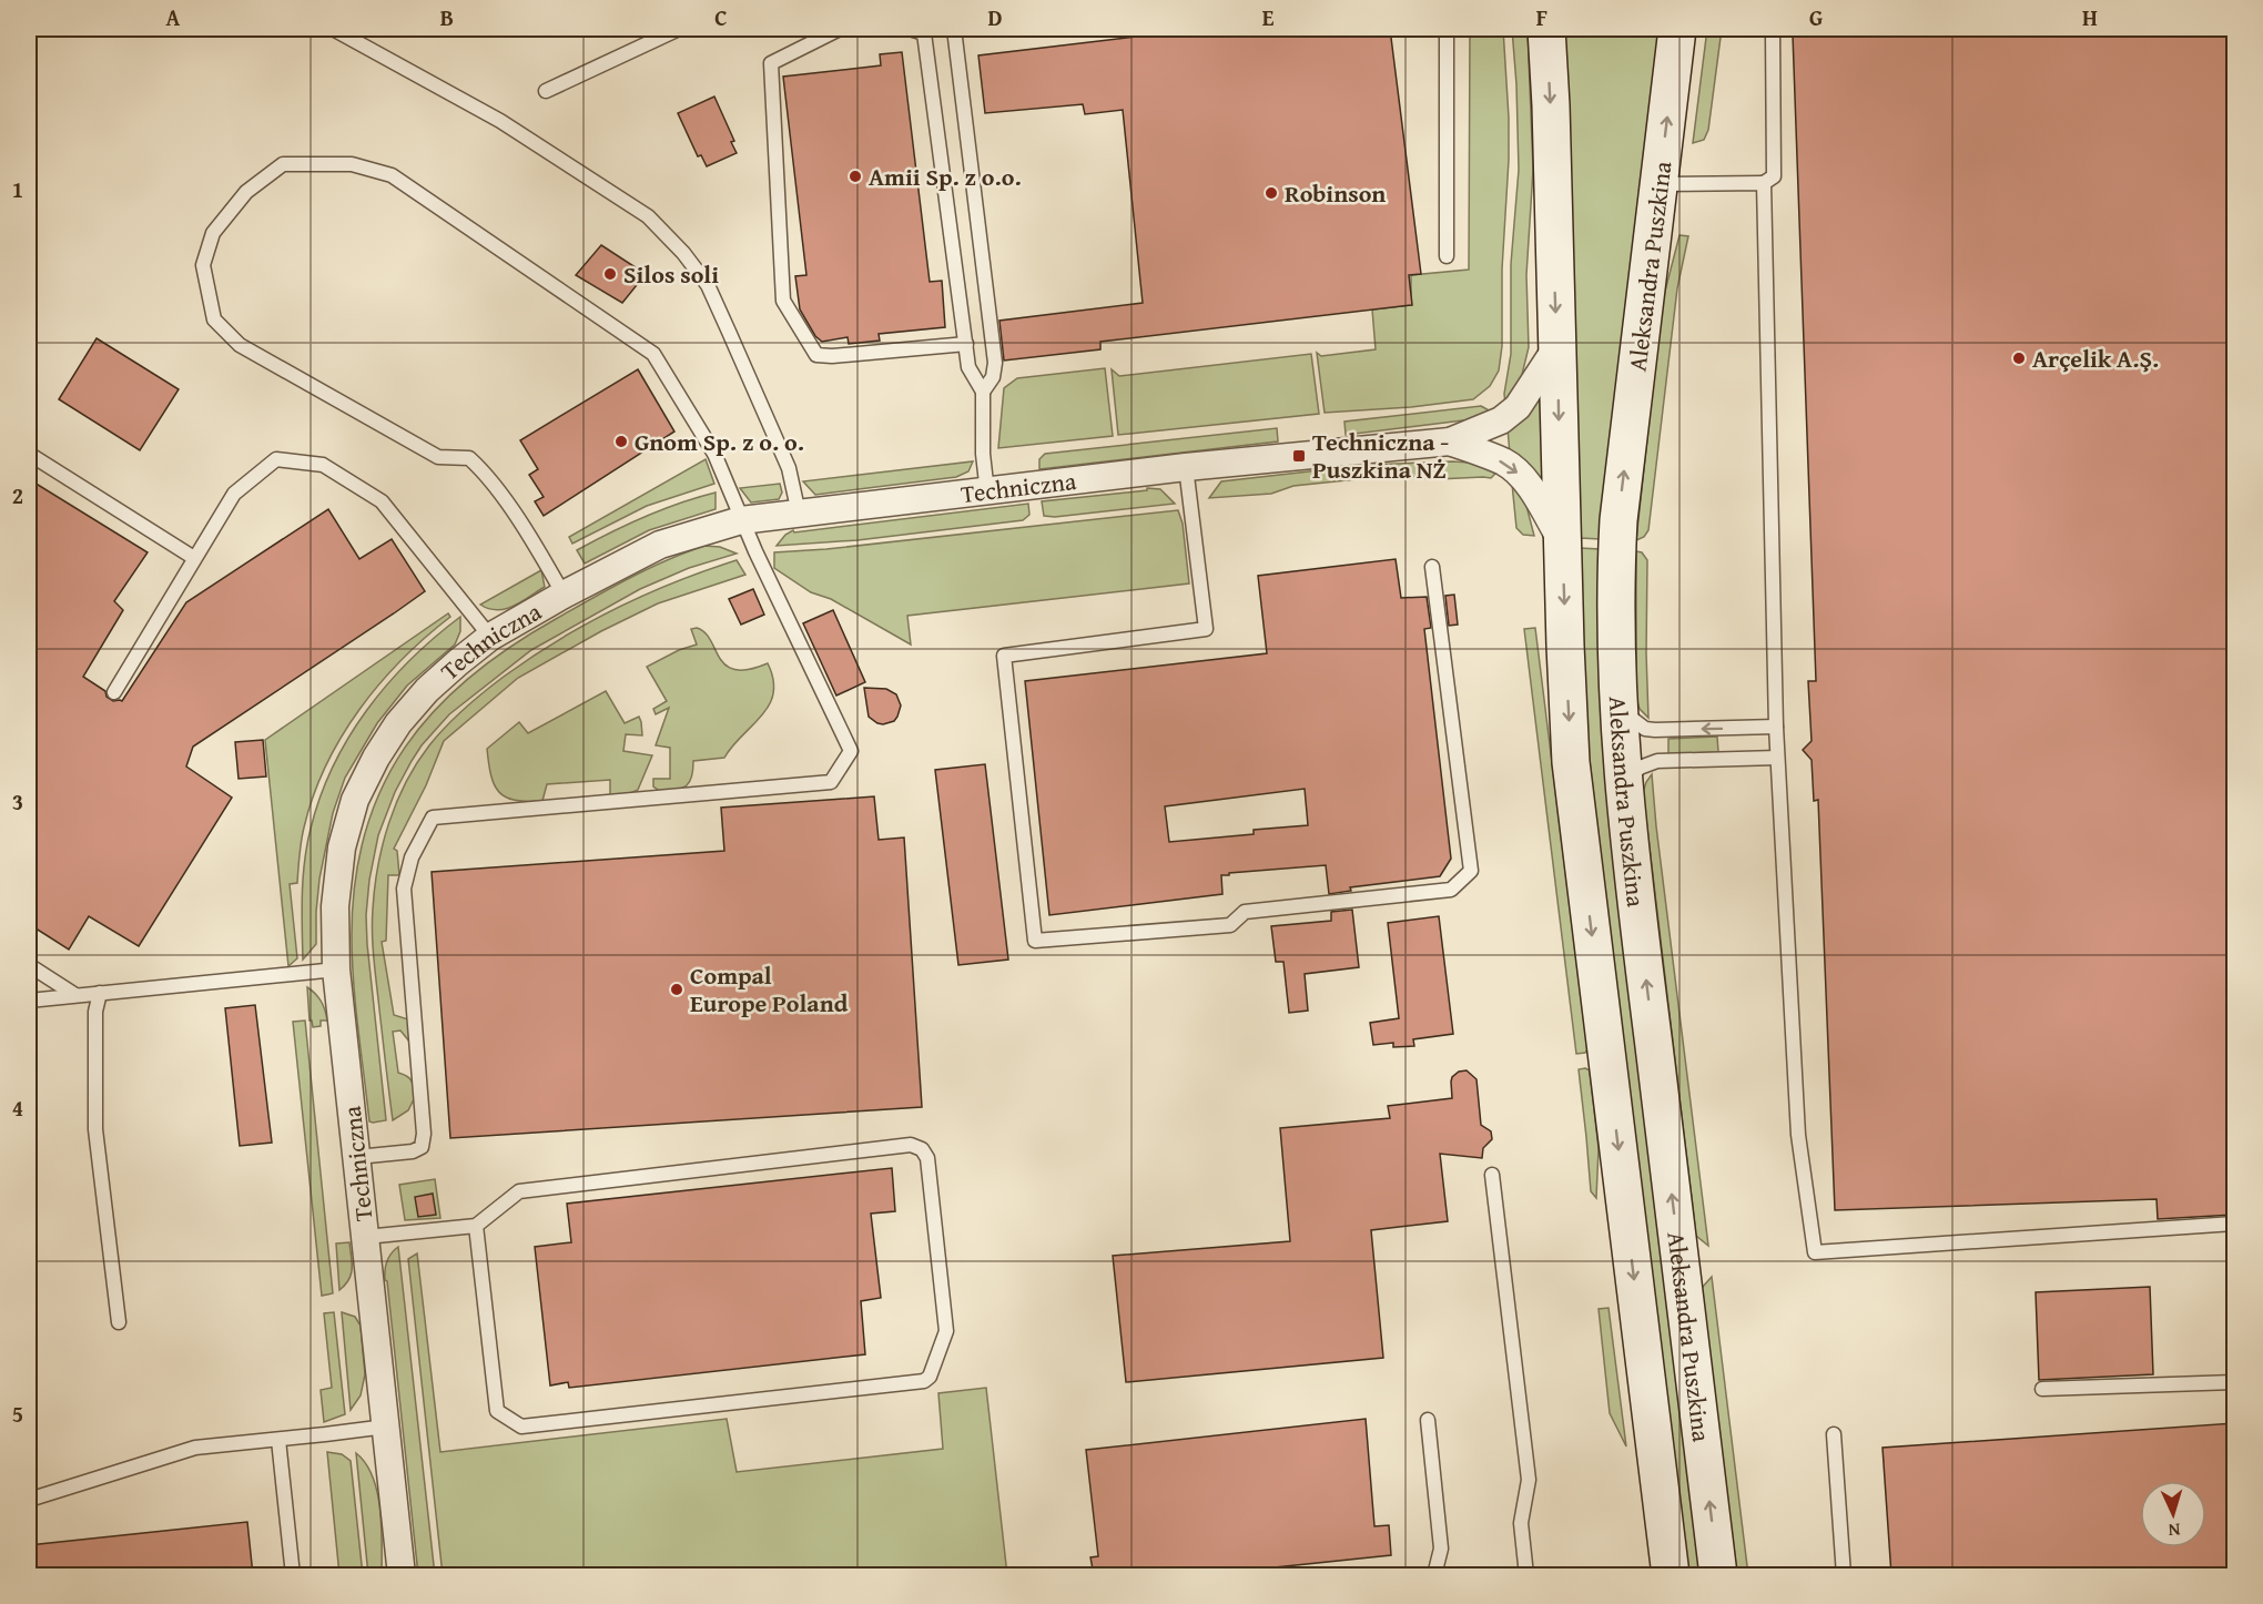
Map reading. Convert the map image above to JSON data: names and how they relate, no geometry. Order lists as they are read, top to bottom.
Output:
{
  "streets": {
    "main road": ["Aleksandra Puszkina"],
    "street": ["Techniczna"]
  },
  "crossings": [
    ["Aleksandra Puszkina", "Techniczna"]
  ],
  "places": {
    "other": [
      "Amii Sp. z o.o.",
      "Robinson",
      "Silos soli",
      "Arçelik A.Ş.",
      "Gnom Sp. z o. o.",
      "Compal Europe Poland"
    ],
    "transit": ["Techniczna - Puszkina NŻ"]
  },
  "north": "bottom",
  "grid": {
    "columns": [
      "A",
      "B",
      "C",
      "D",
      "E",
      "F",
      "G",
      "H"
    ],
    "rows": [
      "1",
      "2",
      "3",
      "4",
      "5"
    ]
  }
}
